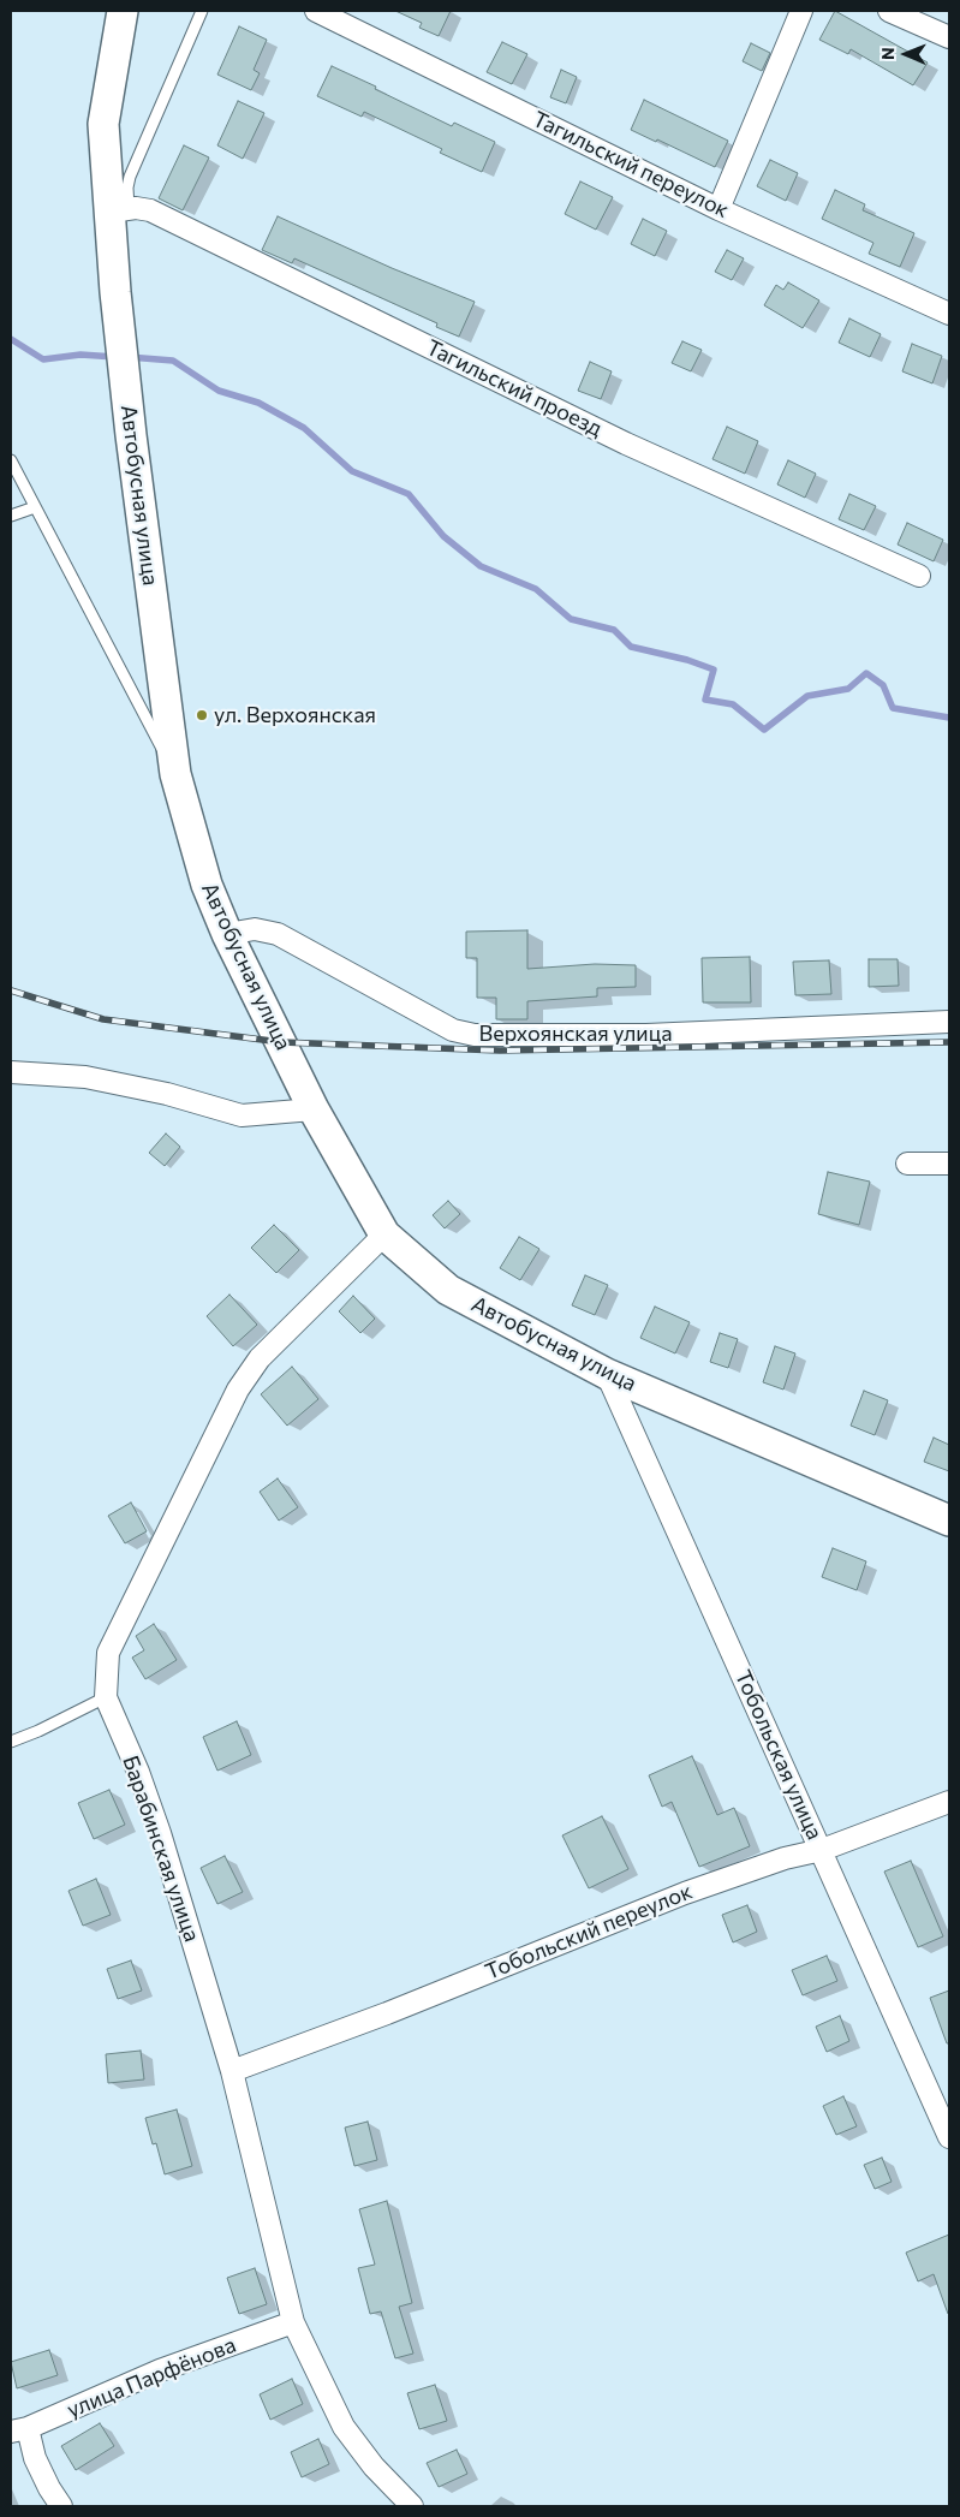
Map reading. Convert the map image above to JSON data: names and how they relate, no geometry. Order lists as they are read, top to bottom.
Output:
{
  "streets": {
    "street": [
      "Тагильский переулок",
      "Тагильский проезд",
      "Автобусная улица",
      "Верхоянская улица",
      "Тобольская улица",
      "Барабинская улица",
      "Тобольский переулок",
      "улица Парфёнова"
    ]
  },
  "crossings": [
    ["Тагильский проезд", "Автобусная улица"],
    ["Автобусная улица", "Верхоянская улица"],
    ["Автобусная улица", "Тобольская улица"],
    ["Автобусная улица", "Барабинская улица"],
    ["Тобольская улица", "Тобольский переулок"],
    ["Барабинская улица", "Тобольский переулок"],
    ["Барабинская улица", "улица Парфёнова"]
  ],
  "places": ["ул. Верхоянская"],
  "north": "left"
}
